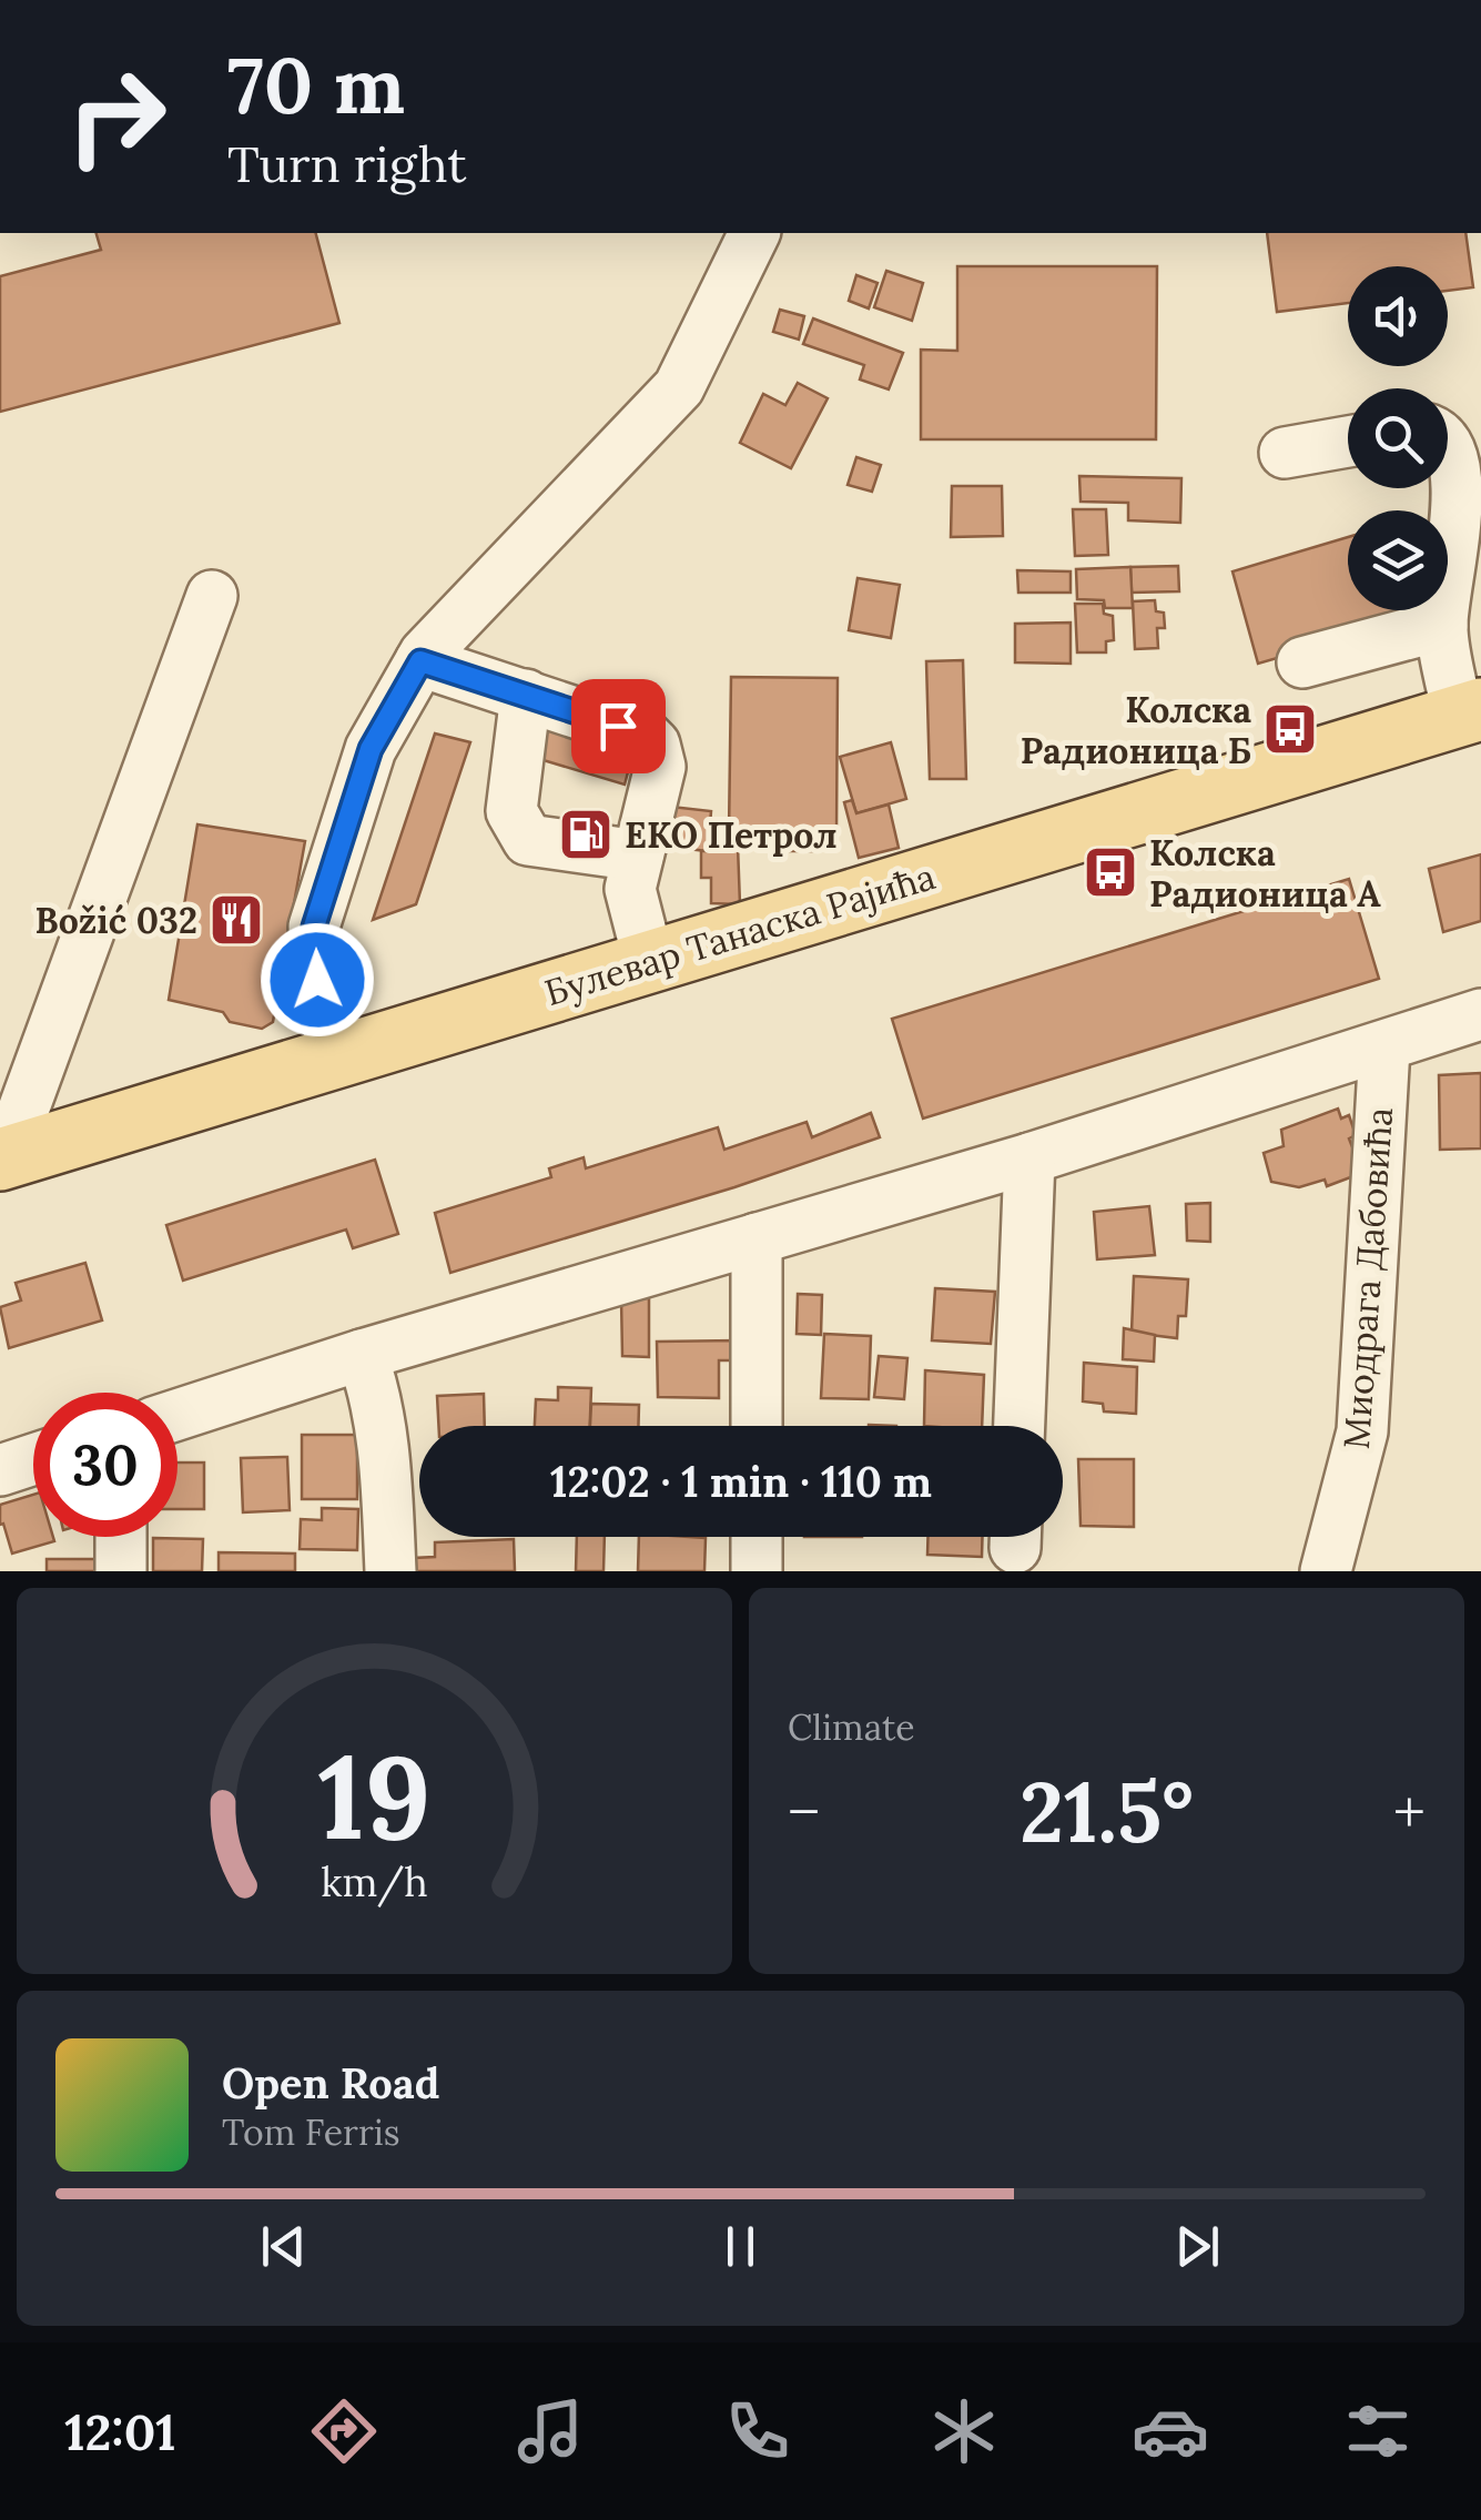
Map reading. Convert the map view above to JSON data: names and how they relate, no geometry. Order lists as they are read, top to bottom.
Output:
{
  "streets": {
    "main road": ["Булевар Танаска Рајића"],
    "street": ["Миодрага Дабовића"]
  },
  "places": {
    "bus stop": ["Колска Радионица Б", "Колска Радионица А"],
    "fuel station": ["ЕКО Петрол"],
    "restaurant": ["Božić 032"]
  },
  "page": {
    "turn": ["70 m", "Turn right"],
    "limit": "30",
    "trip": "12:02 · 1 min · 110 m",
    "tile": "Climate",
    "heat": ["−", "21.5°", "+"],
    "song": ["Open Road", "Tom Ferris"],
    "tabs": "12:01",
    "gauge": ["19", "km/h"]
  }
}
